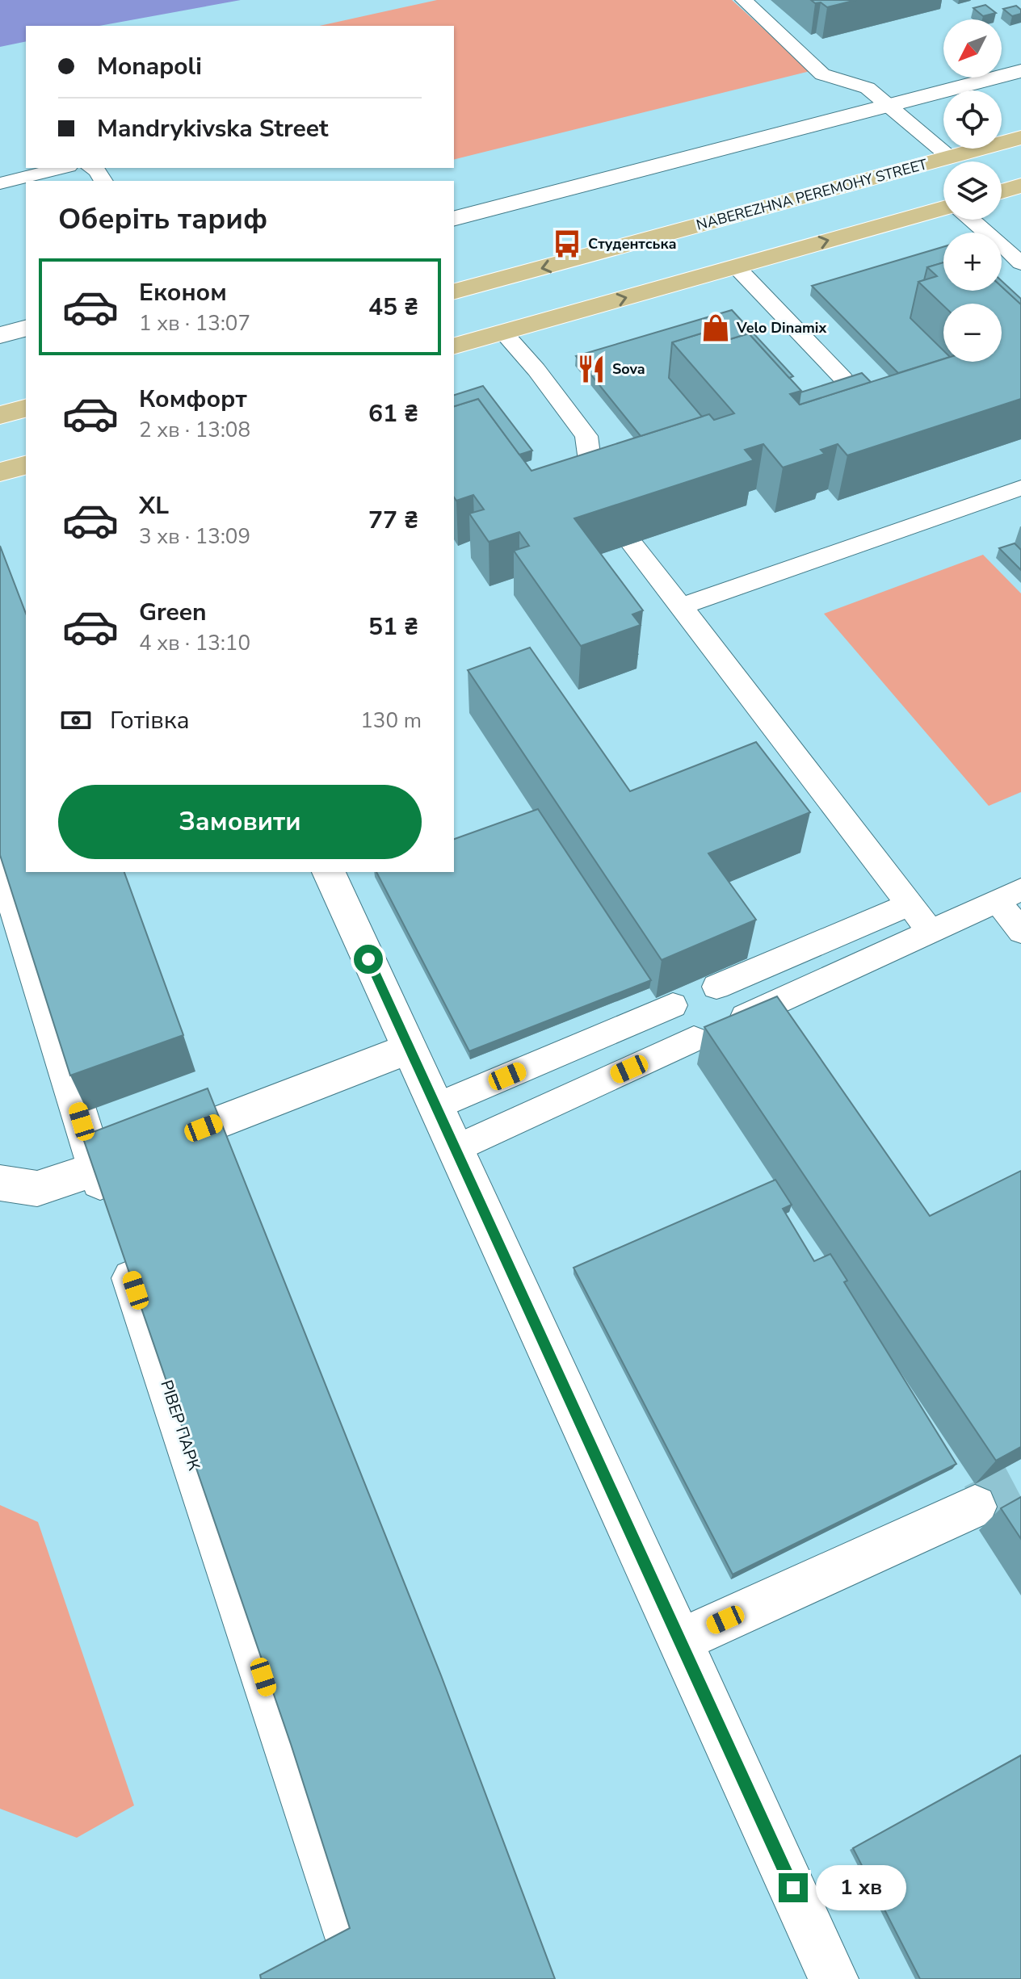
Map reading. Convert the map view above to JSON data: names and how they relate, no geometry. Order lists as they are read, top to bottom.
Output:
{
  "streets": {
    "main road": ["NABEREZHNA PEREMOHY STREET"],
    "street": ["РІВЕР ПАРК"]
  },
  "places": {
    "bus stop": ["Студентська"],
    "shop": ["Velo Dinamix"],
    "restaurant": ["Sova"]
  },
  "north": "bottom left",
  "page": {
    "map_buttons": ["+", "−"],
    "banner": ["Monapoli", "Mandrykivska Street"],
    "heading": "Оберіть тариф",
    "list": [
      {
        "name": "Економ",
        "note": "1 хв · 13:07",
        "value": "45 ₴"
      },
      {
        "name": "Комфорт",
        "note": "2 хв · 13:08",
        "value": "61 ₴"
      },
      {
        "name": "XL",
        "note": "3 хв · 13:09",
        "value": "77 ₴"
      },
      {
        "name": "Green",
        "note": "4 хв · 13:10",
        "value": "51 ₴"
      }
    ],
    "pay": ["Готівка", "130 m"],
    "buttons": "Замовити",
    "bubble": "1 хв"
  }
}
